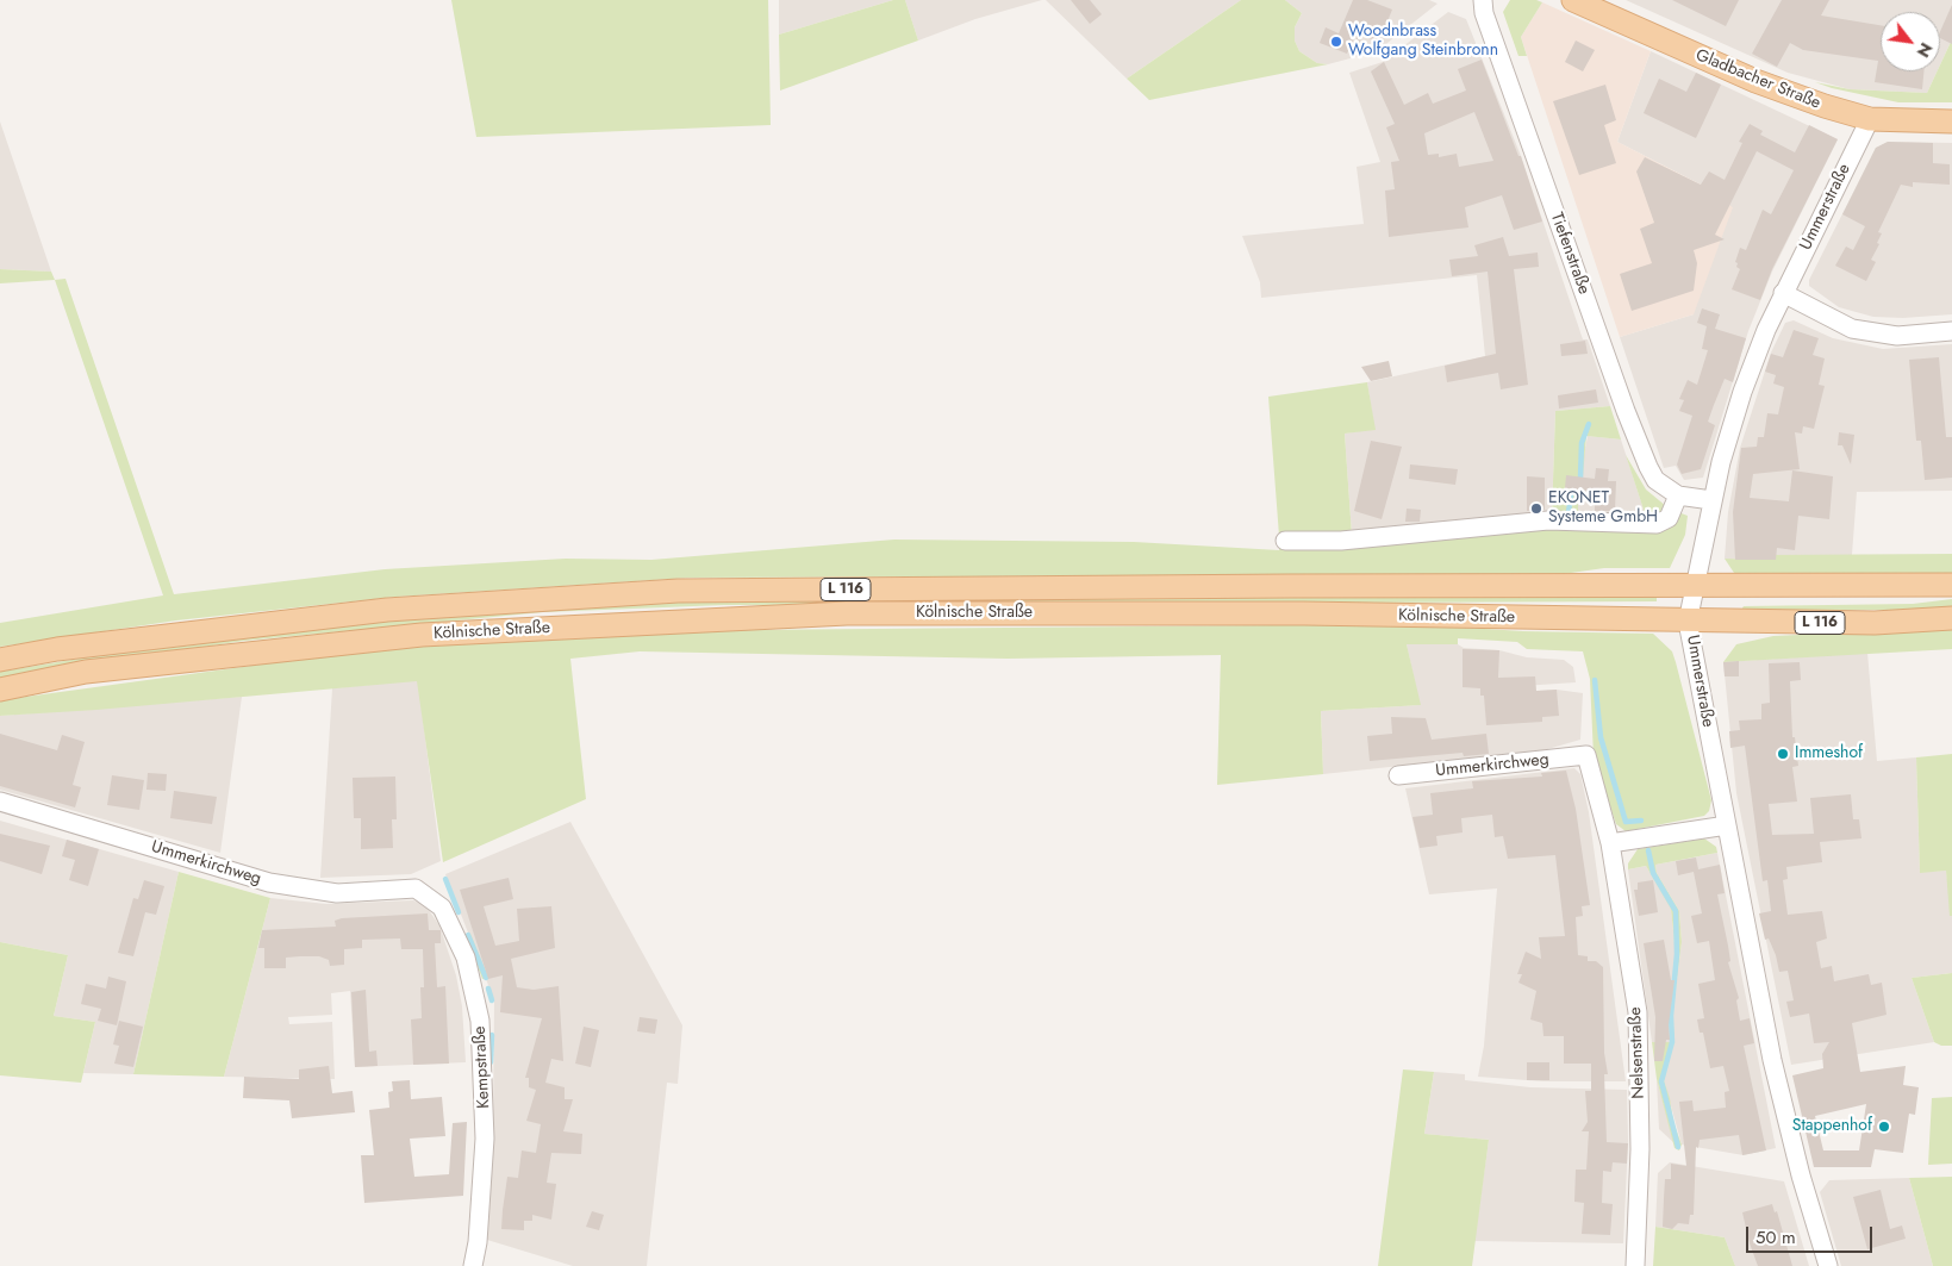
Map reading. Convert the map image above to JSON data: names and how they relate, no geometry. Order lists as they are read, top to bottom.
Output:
{
  "streets": {
    "main road": ["Gladbacher Straße", "L 116", "Kölnische Straße"],
    "street": [
      "Ummerstraße",
      "Tiefenstraße",
      "Ummerkirchweg",
      "Nelsenstraße",
      "Kempstraße"
    ]
  },
  "crossings": [
    ["Gladbacher Straße", "Ummerstraße"],
    ["Ummerstraße", "Tiefenstraße"],
    ["Ummerstraße", "Kölnische Straße"],
    ["Ummerkirchweg", "Nelsenstraße"],
    ["Ummerkirchweg", "Kempstraße"]
  ],
  "places": [
    "Woodnbrass Wolfgang Steinbronn",
    "EKONET Systeme GmbH",
    "Immeshof",
    "Stappenhof"
  ],
  "scale_bar": "50 m",
  "north": "bottom right"
}
